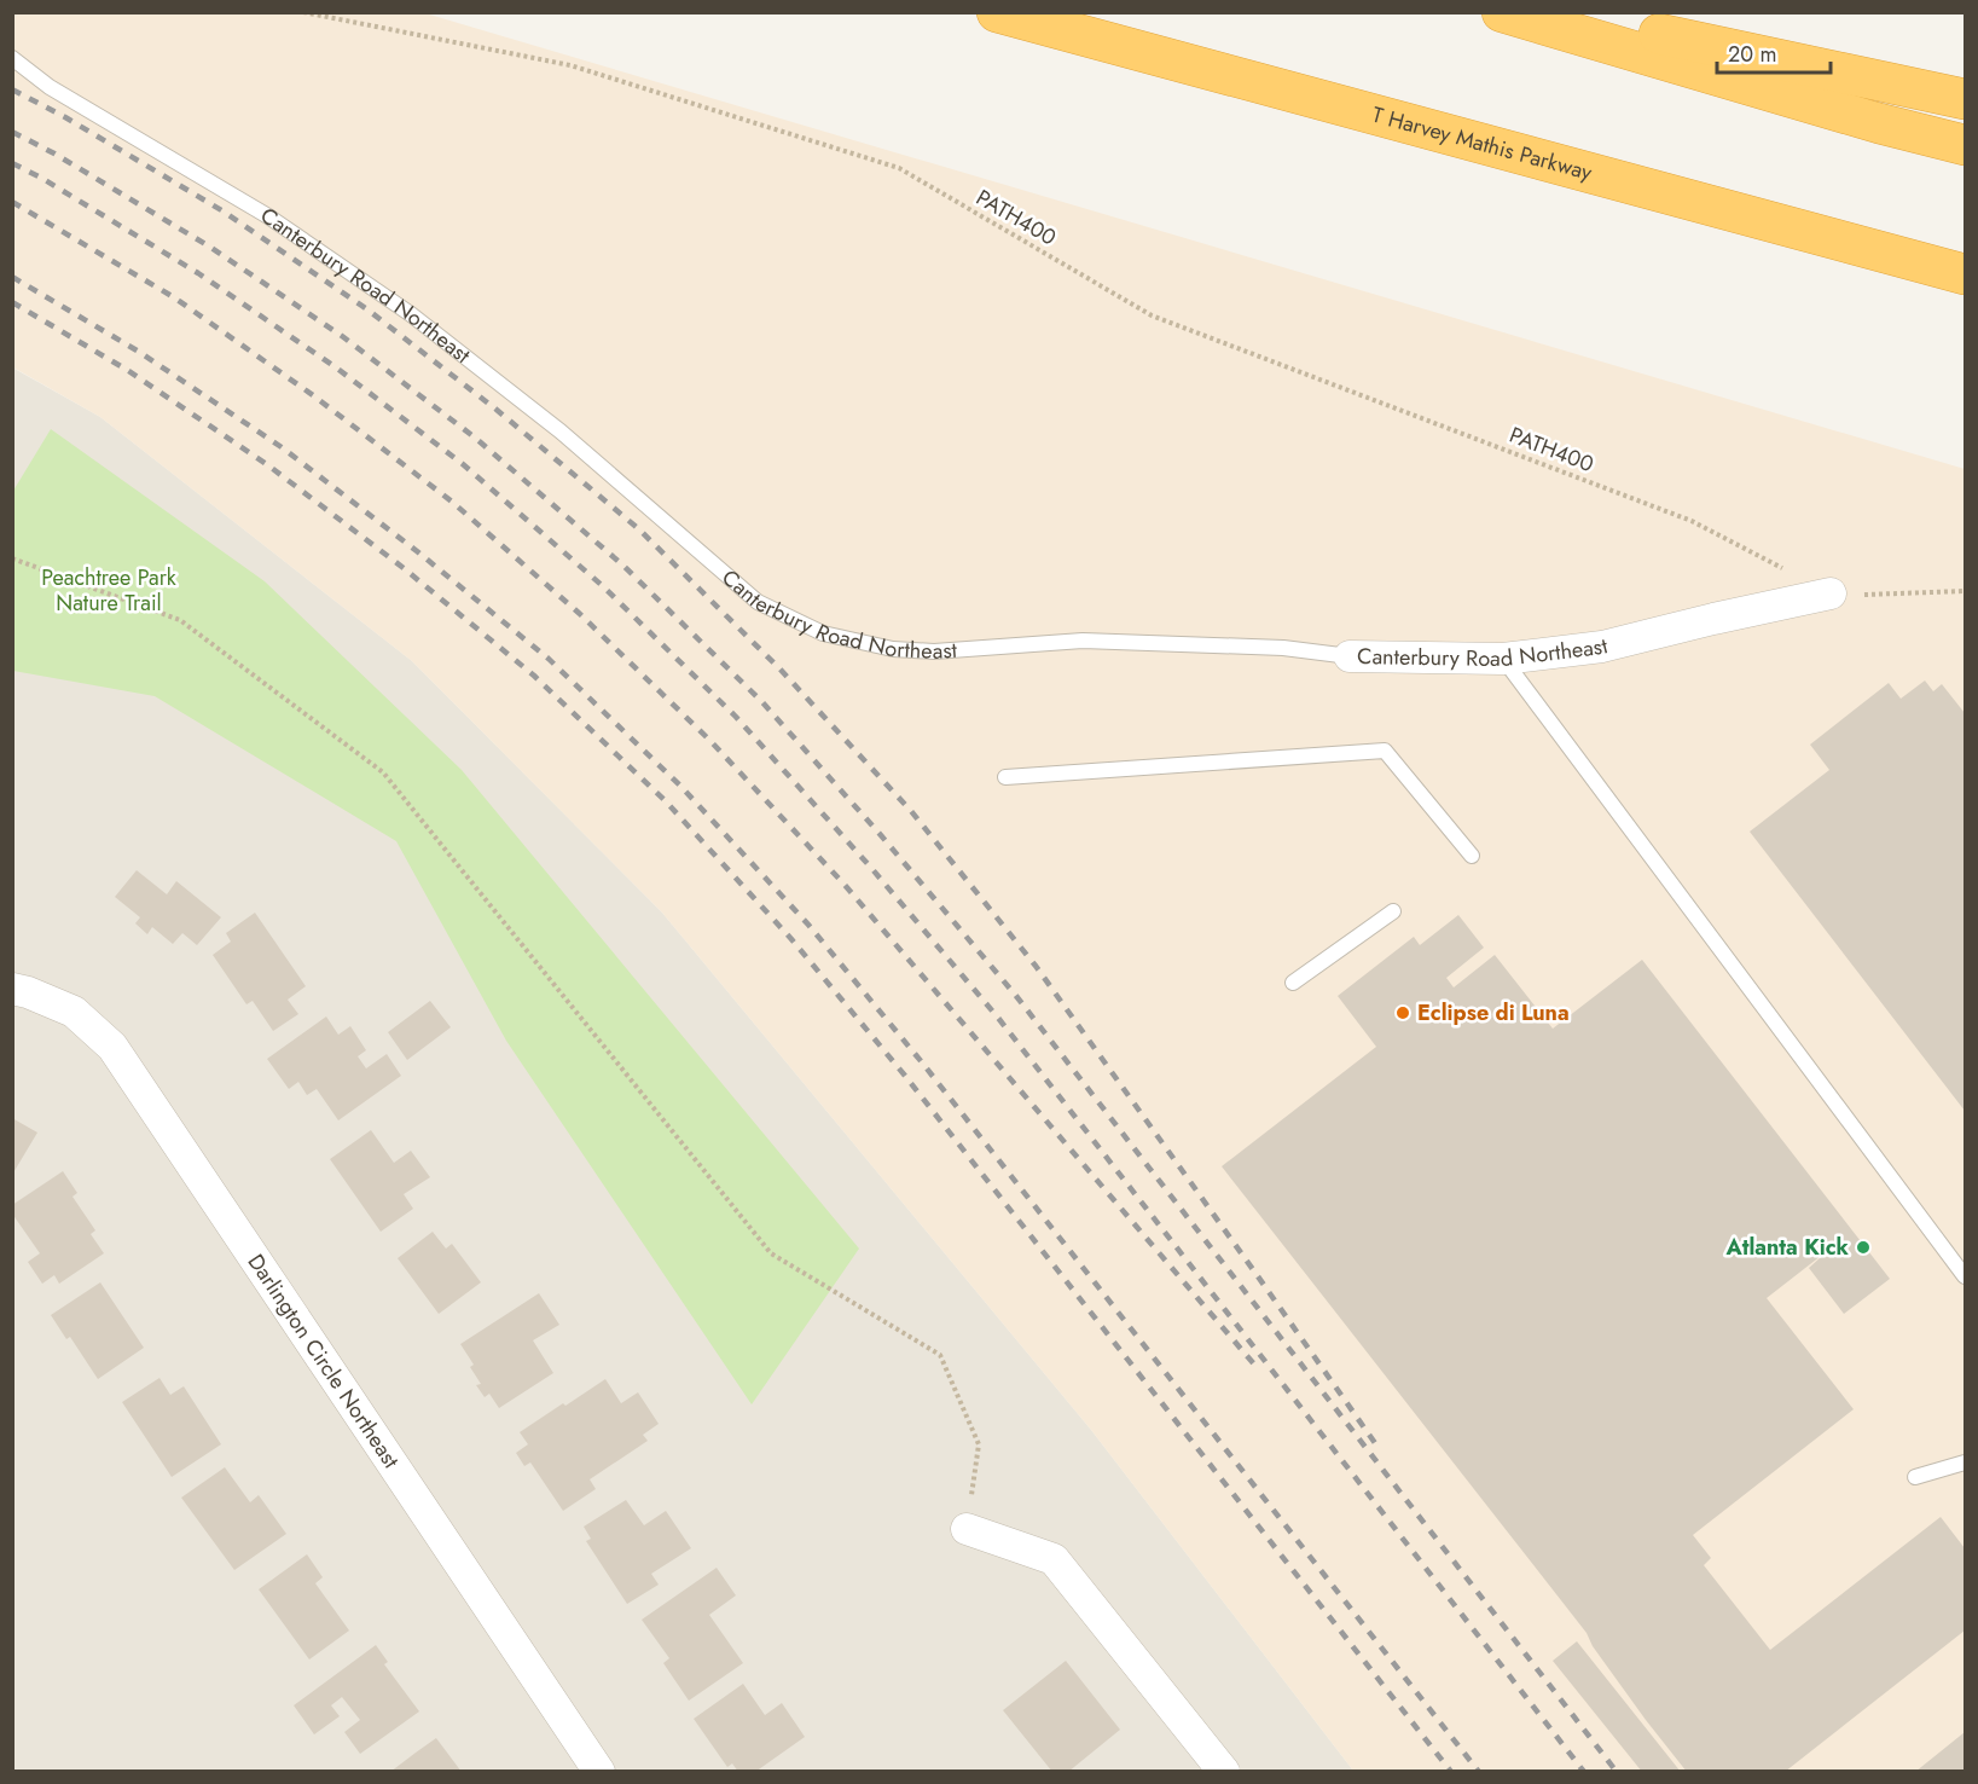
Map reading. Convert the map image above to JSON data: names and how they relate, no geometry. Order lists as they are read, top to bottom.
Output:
{
  "streets": {
    "highway": ["T Harvey Mathis Parkway"],
    "street": ["Canterbury Road Northeast", "Darlington Circle Northeast"],
    "path": ["PATH400"]
  },
  "crossings": [
    ["PATH400", "Canterbury Road Northeast"]
  ],
  "parks": ["Peachtree Park Nature Trail"],
  "places": ["Eclipse di Luna", "Atlanta Kick"],
  "scale_bar": "20 m"
}
